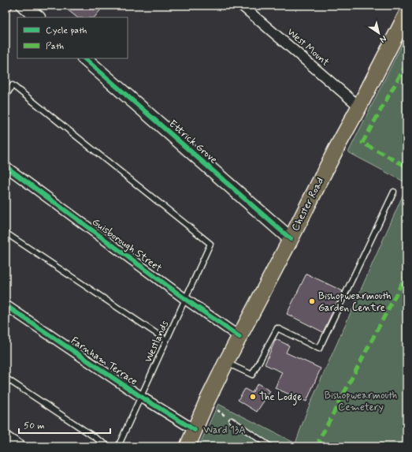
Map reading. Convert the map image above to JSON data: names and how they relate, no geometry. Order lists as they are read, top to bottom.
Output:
{
  "streets": {
    "main road": ["Chester Road"],
    "street": [
      "West Mount",
      "Ettrick Grove",
      "Guisborough Street",
      "Farnham Terrace"
    ],
    "lane": ["Westlands"]
  },
  "crossings": [
    ["West Mount", "Chester Road"],
    ["Ettrick Grove", "Chester Road"],
    ["Chester Road", "Guisborough Street"],
    ["Chester Road", "Farnham Terrace"],
    ["Guisborough Street", "Westlands"],
    ["Westlands", "Farnham Terrace"]
  ],
  "parks": ["Bishopwearmouth Cemetery", "Ward 13A"],
  "places": ["Bishopwearmouth Garden Centre", "The Lodge"],
  "legend": ["Cycle path", "Path"],
  "scale_bar": "50 m",
  "north": "bottom right"
}
